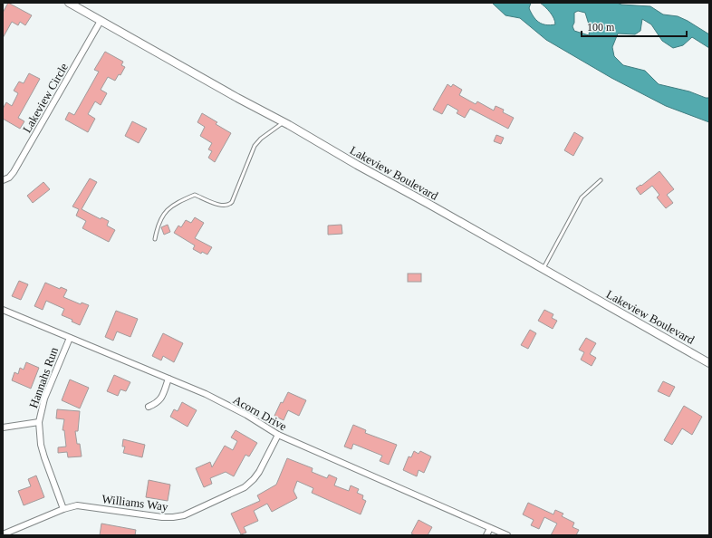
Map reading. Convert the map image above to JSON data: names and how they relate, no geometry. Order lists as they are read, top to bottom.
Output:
{
  "streets": {
    "street": [
      "Lakeview Circle",
      "Lakeview Boulevard",
      "Hannahs Run",
      "Acorn Drive",
      "Williams Way"
    ]
  },
  "crossings": [
    ["Lakeview Circle", "Lakeview Boulevard"],
    ["Hannahs Run", "Acorn Drive"],
    ["Hannahs Run", "Williams Way"],
    ["Acorn Drive", "Williams Way"]
  ],
  "scale_bar": "100 m"
}
